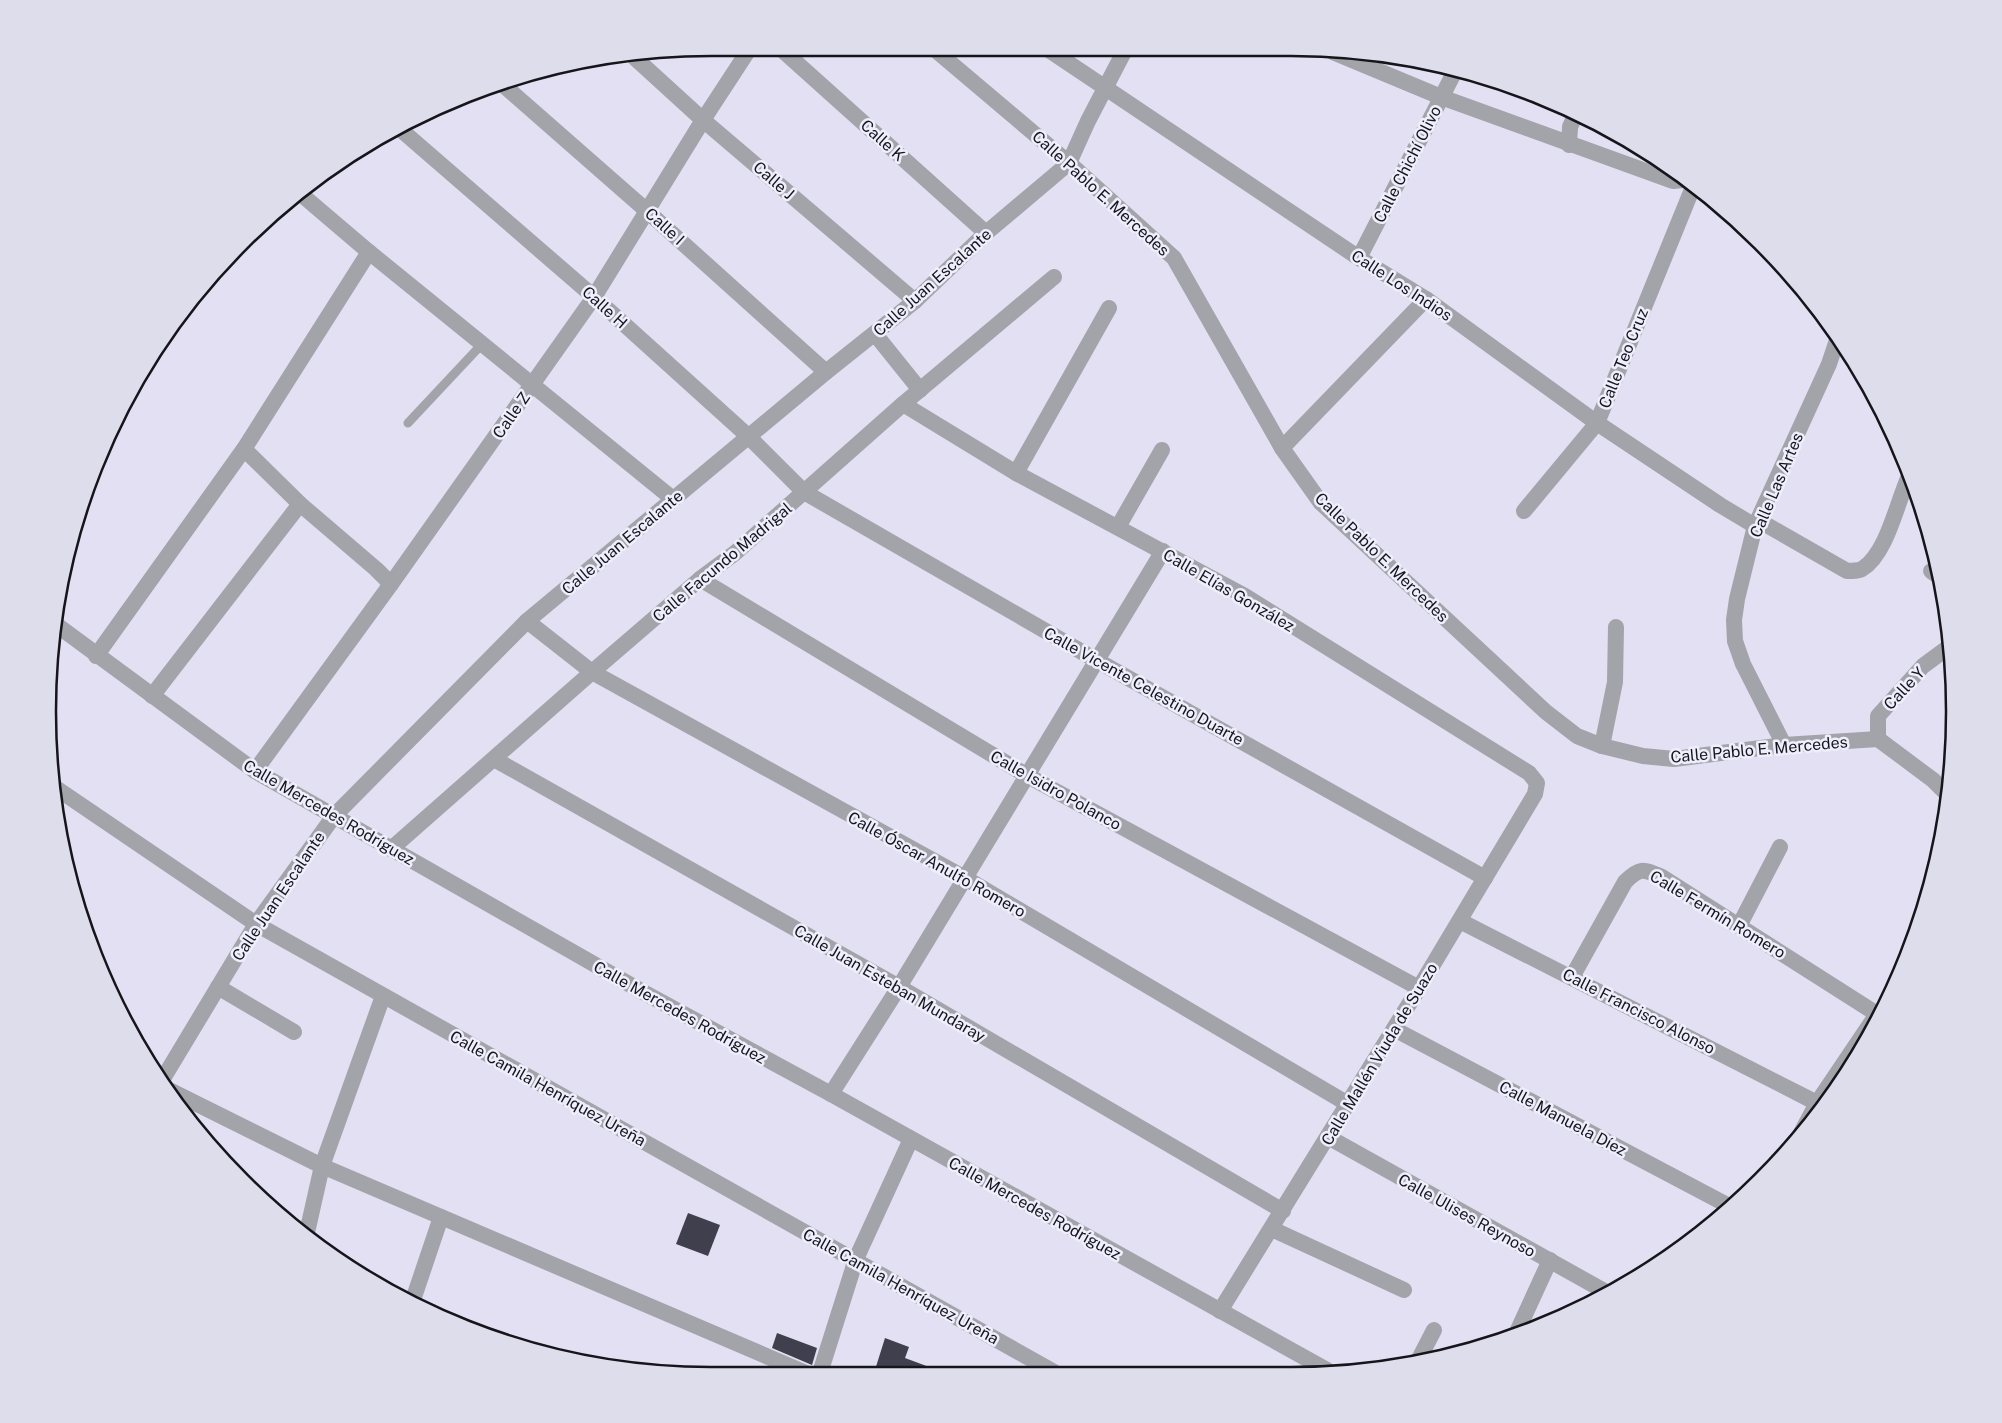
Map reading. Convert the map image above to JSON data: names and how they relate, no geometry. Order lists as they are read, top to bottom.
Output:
{
  "streets": {
    "street": [
      "Calle K",
      "Calle Chichí Olivo",
      "Calle J",
      "Calle Pablo E. Mercedes",
      "Calle I",
      "Calle Juan Escalante",
      "Calle Los Indios",
      "Calle H",
      "Calle Teo Cruz",
      "Calle Z",
      "Calle Las Artes",
      "Calle Facundo Madrigal",
      "Calle Elías González",
      "Calle Vicente Celestino Duarte",
      "Calle Y",
      "Calle Isidro Polanco",
      "Calle Mercedes Rodríguez",
      "Calle Óscar Anulfo Romero",
      "Calle Fermín Romero",
      "Calle Juan Esteban Mundaray",
      "Calle Francisco Alonso",
      "Calle Mallén Viuda de Suazo",
      "Calle Camila Henríquez Ureña",
      "Calle Manuela Díez",
      "Calle Ulises Reynoso"
    ]
  },
  "crossings": [
    ["Calle K", "Calle Juan Escalante"],
    ["Calle Chichí Olivo", "Calle Los Indios"],
    ["Calle J", "Calle Juan Escalante"],
    ["Calle J", "Calle Z"],
    ["Calle Pablo E. Mercedes", "Calle Juan Escalante"],
    ["Calle Pablo E. Mercedes", "Calle Las Artes"],
    ["Calle Pablo E. Mercedes", "Calle Y"],
    ["Calle I", "Calle Juan Escalante"],
    ["Calle I", "Calle Z"],
    ["Calle Juan Escalante", "Calle Los Indios"],
    ["Calle Juan Escalante", "Calle H"],
    ["Calle Juan Escalante", "Calle Mercedes Rodríguez"],
    ["Calle Juan Escalante", "Calle Óscar Anulfo Romero"],
    ["Calle Juan Escalante", "Calle Camila Henríquez Ureña"],
    ["Calle Los Indios", "Calle Teo Cruz"],
    ["Calle Los Indios", "Calle Las Artes"],
    ["Calle H", "Calle Z"],
    ["Calle H", "Calle Facundo Madrigal"],
    ["Calle H", "Calle Vicente Celestino Duarte"],
    ["Calle Z", "Calle Mercedes Rodríguez"],
    ["Calle Facundo Madrigal", "Calle Elías González"],
    ["Calle Facundo Madrigal", "Calle Vicente Celestino Duarte"],
    ["Calle Facundo Madrigal", "Calle Isidro Polanco"],
    ["Calle Facundo Madrigal", "Calle Mercedes Rodríguez"],
    ["Calle Facundo Madrigal", "Calle Óscar Anulfo Romero"],
    ["Calle Facundo Madrigal", "Calle Juan Esteban Mundaray"],
    ["Calle Elías González", "Calle Mallén Viuda de Suazo"],
    ["Calle Vicente Celestino Duarte", "Calle Mallén Viuda de Suazo"],
    ["Calle Isidro Polanco", "Calle Mallén Viuda de Suazo"],
    ["Calle Mercedes Rodríguez", "Calle Mallén Viuda de Suazo"],
    ["Calle Óscar Anulfo Romero", "Calle Mallén Viuda de Suazo"],
    ["Calle Fermín Romero", "Calle Francisco Alonso"],
    ["Calle Juan Esteban Mundaray", "Calle Mallén Viuda de Suazo"],
    ["Calle Francisco Alonso", "Calle Mallén Viuda de Suazo"],
    ["Calle Mallén Viuda de Suazo", "Calle Manuela Díez"],
    ["Calle Mallén Viuda de Suazo", "Calle Ulises Reynoso"]
  ]
}
